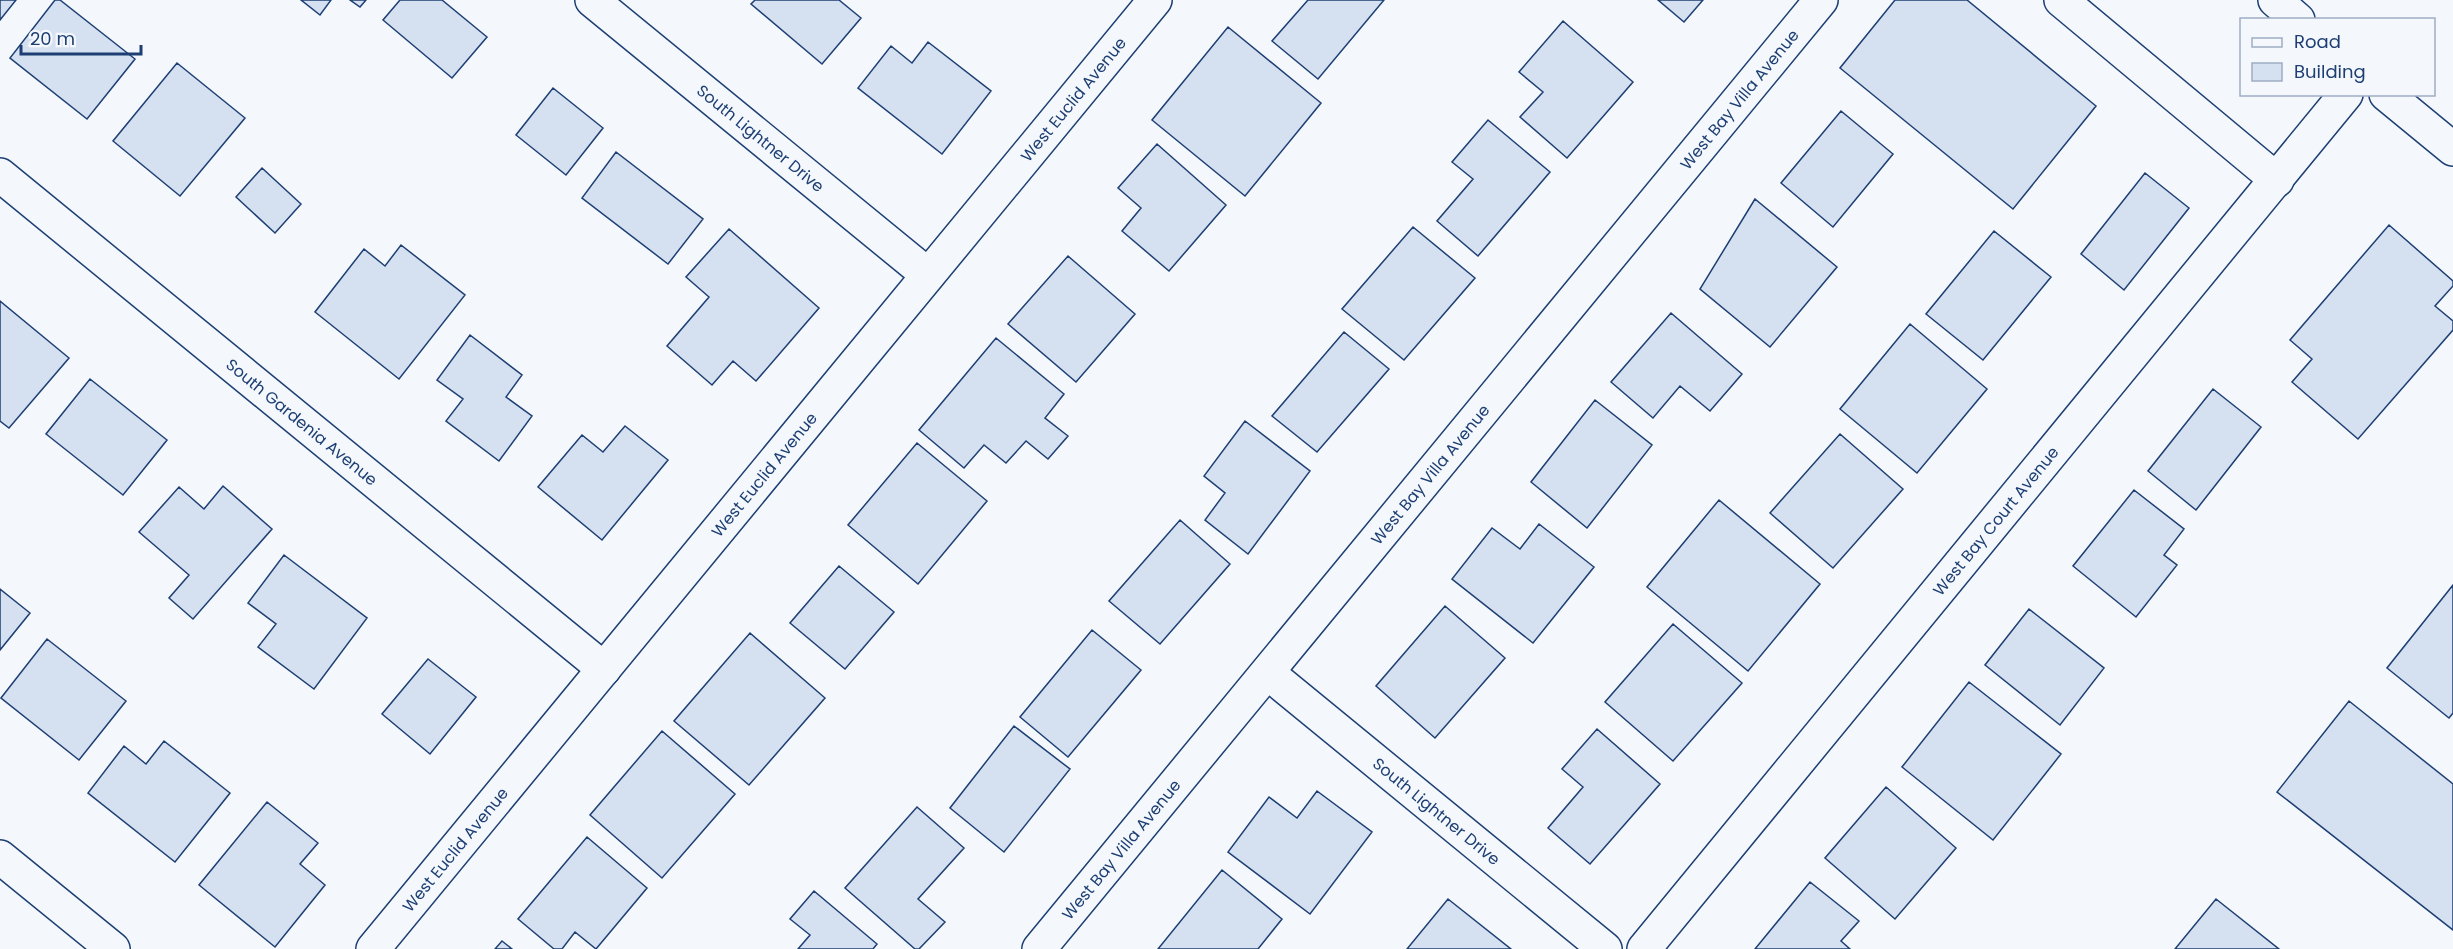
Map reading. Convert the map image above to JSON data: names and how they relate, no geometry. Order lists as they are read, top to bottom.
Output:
{
  "streets": {
    "street": [
      "West Euclid Avenue",
      "West Bay Villa Avenue",
      "South Lightner Drive",
      "South Gardenia Avenue",
      "West Bay Court Avenue"
    ]
  },
  "crossings": [
    ["West Euclid Avenue", "South Lightner Drive"],
    ["West Euclid Avenue", "South Gardenia Avenue"],
    ["West Bay Villa Avenue", "South Lightner Drive"]
  ],
  "legend": ["Road", "Building"],
  "scale_bar": "20 m"
}
